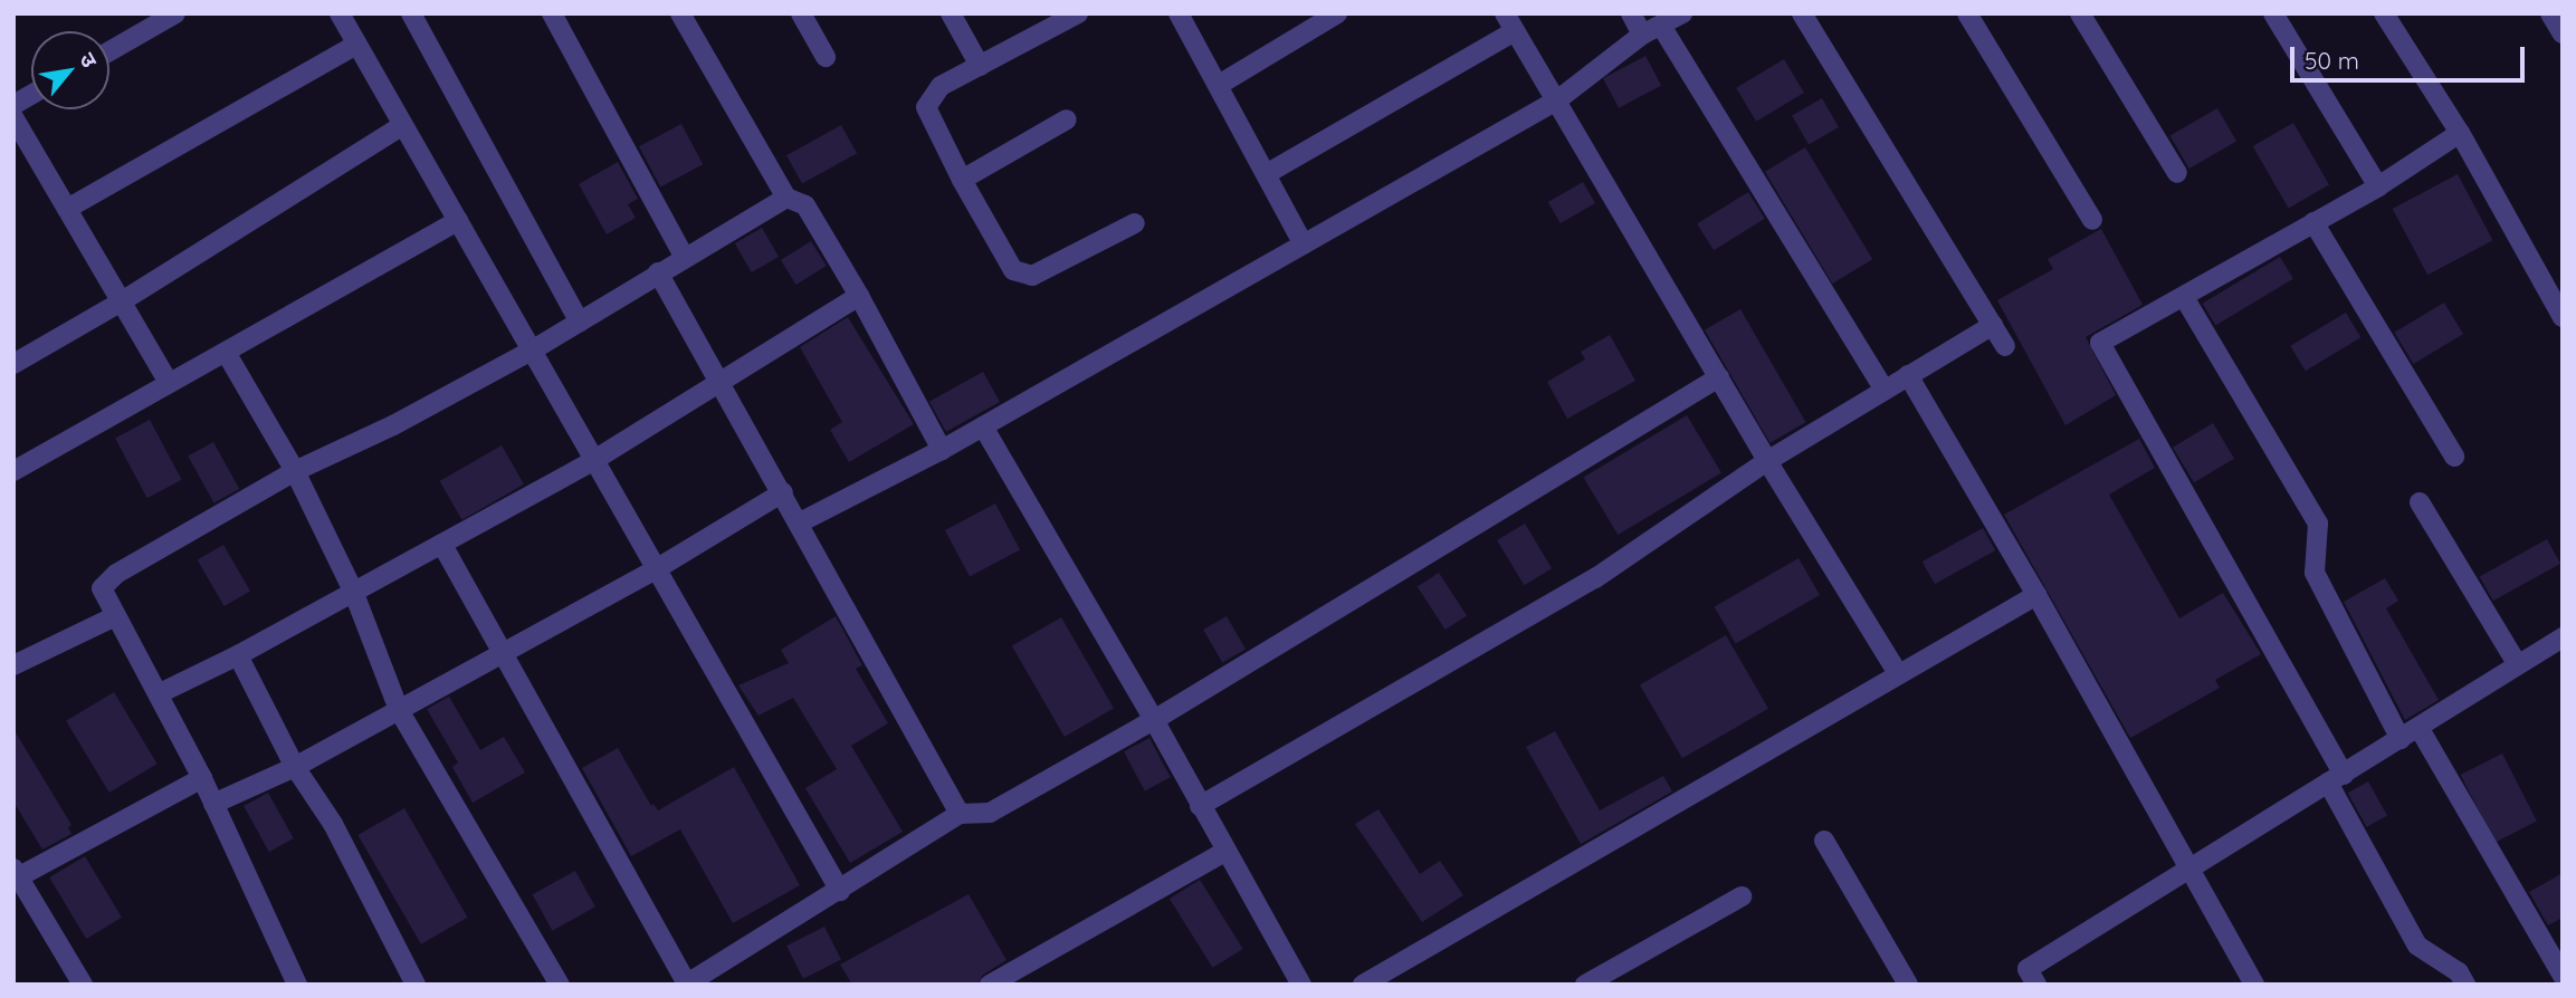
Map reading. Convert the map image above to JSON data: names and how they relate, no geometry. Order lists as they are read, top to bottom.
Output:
{
  "scale_bar": "50 m",
  "north": "top right"
}
